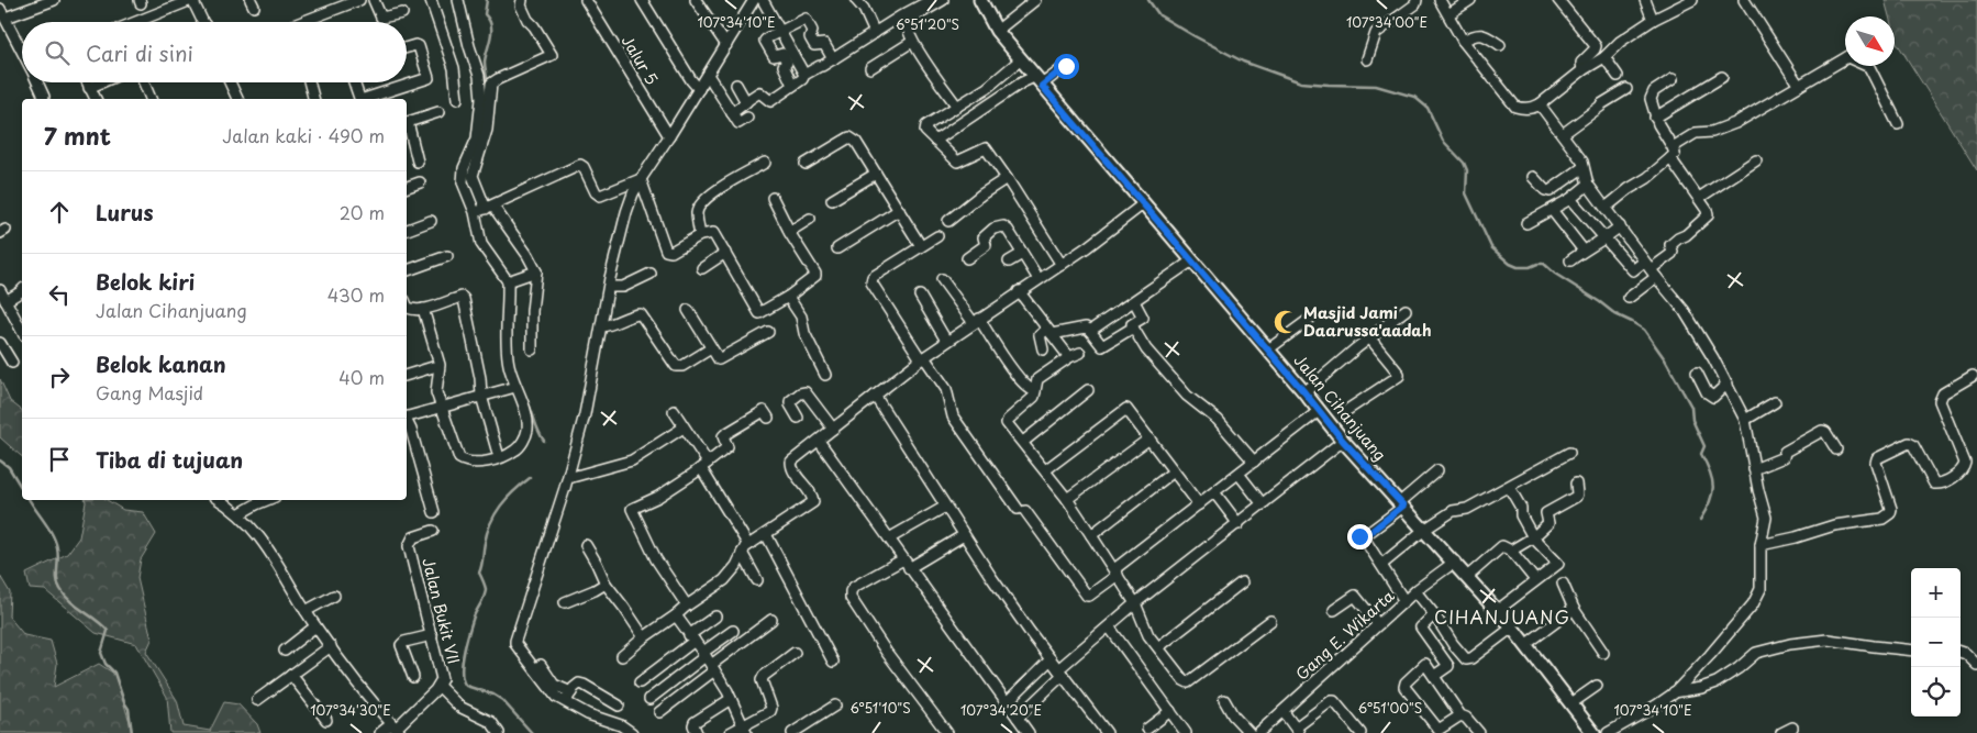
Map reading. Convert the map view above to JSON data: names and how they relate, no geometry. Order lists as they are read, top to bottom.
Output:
{
  "streets": {
    "main road": ["Jalan Cihanjuang"],
    "street": ["Jalur 5", "Jalan Bukit VII", "Gang E. Wikarta"]
  },
  "crossings": [
    ["Jalan Cihanjuang", "Gang E. Wikarta"]
  ],
  "districts": ["CIHANJUANG"],
  "places": {
    "mosque": ["Masjid Jami Daarussa'aadah"]
  },
  "north": "bottom right",
  "page": {
    "search": "Cari di sini",
    "heading": ["7 mnt", "Jalan kaki · 490 m"],
    "list": [
      ["Lurus", "20 m"],
      ["Belok kiri", "Jalan Cihanjuang", "430 m"],
      ["Belok kanan", "Gang Masjid", "40 m"],
      "Tiba di tujuan"
    ],
    "map_buttons": ["+", "−"]
  },
  "coordinates": [
    "107°34'10\"E",
    "107°34'00\"E",
    "6°51'20\"S",
    "6°51'10\"S",
    "6°51'00\"S",
    "107°34'30\"E",
    "107°34'20\"E"
  ]
}
